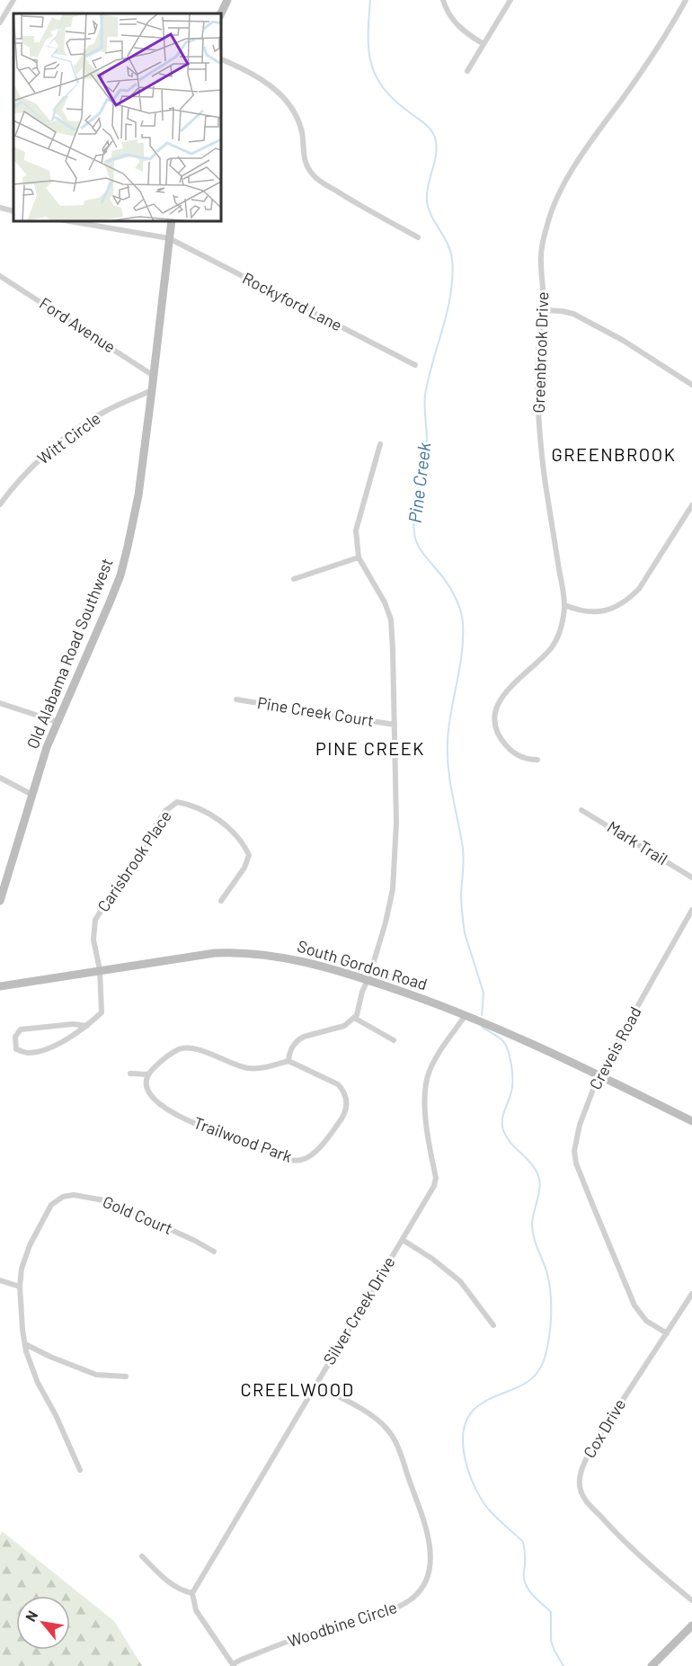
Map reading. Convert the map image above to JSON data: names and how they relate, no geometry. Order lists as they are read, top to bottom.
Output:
{
  "streets": {
    "street": [
      "Rockyford Lane",
      "Ford Avenue",
      "Greenbrook Drive",
      "Witt Circle",
      "Old Alabama Road Southwest",
      "Pine Creek Court",
      "Mark Trail",
      "Carisbrook Place",
      "South Gordon Road",
      "Creveis Road",
      "Trailwood Park",
      "Gold Court",
      "Silver Creek Drive",
      "Cox Drive",
      "Woodbine Circle"
    ]
  },
  "crossings": [
    ["Rockyford Lane", "Old Alabama Road Southwest"],
    ["Ford Avenue", "Old Alabama Road Southwest"],
    ["Witt Circle", "Old Alabama Road Southwest"],
    ["Carisbrook Place", "South Gordon Road"],
    ["South Gordon Road", "Creveis Road"],
    ["South Gordon Road", "Silver Creek Drive"],
    ["Creveis Road", "Cox Drive"],
    ["Silver Creek Drive", "Woodbine Circle"]
  ],
  "districts": ["GREENBROOK", "PINE CREEK", "CREELWOOD"],
  "water": ["Pine Creek"],
  "north": "top left"
}
